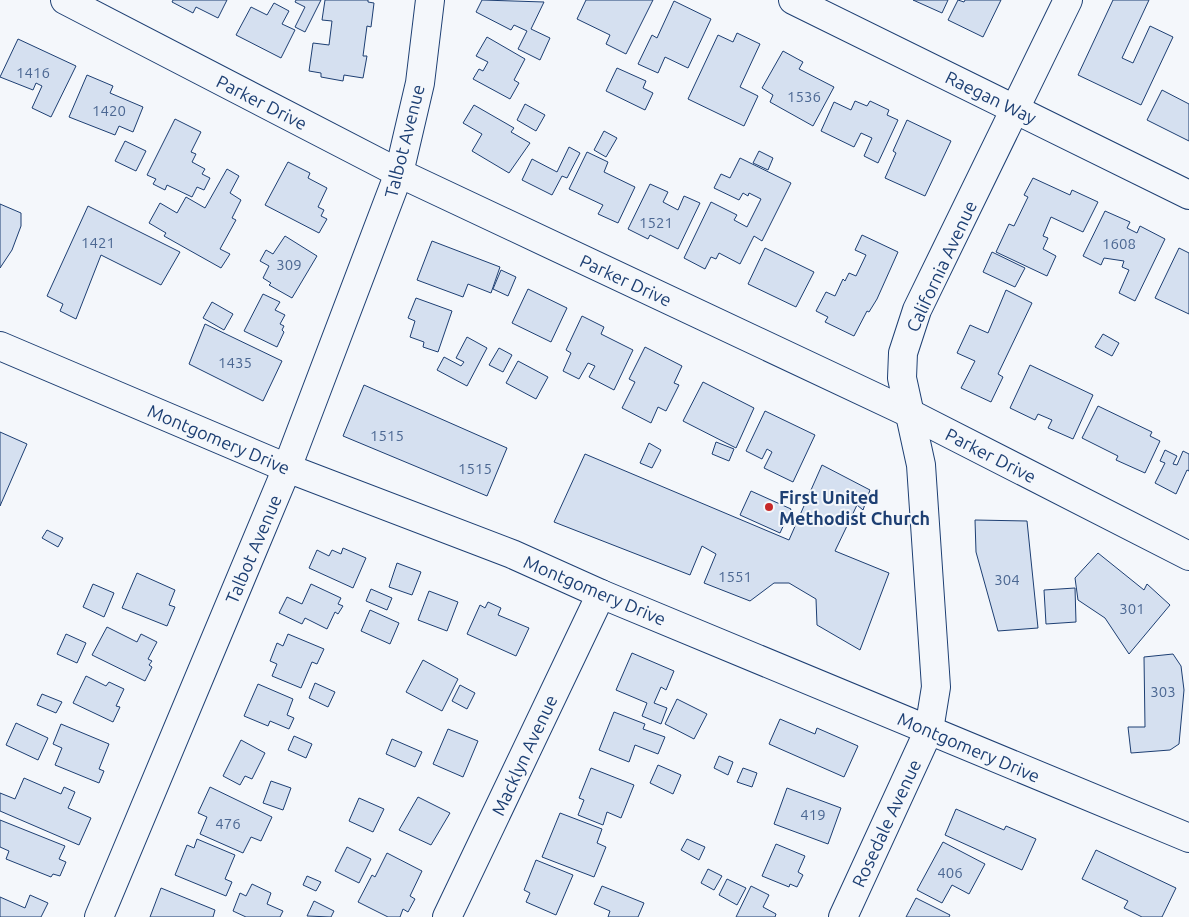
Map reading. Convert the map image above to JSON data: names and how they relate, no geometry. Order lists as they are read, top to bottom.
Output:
{
  "streets": {
    "street": [
      "Raegan Way",
      "Parker Drive",
      "Talbot Avenue",
      "California Avenue",
      "Montgomery Drive",
      "Macklyn Avenue",
      "Rosedale Avenue"
    ]
  },
  "crossings": [
    ["Raegan Way", "California Avenue"],
    ["Parker Drive", "Talbot Avenue"],
    ["Parker Drive", "California Avenue"],
    ["Talbot Avenue", "Montgomery Drive"],
    ["California Avenue", "Montgomery Drive"],
    ["California Avenue", "Rosedale Avenue"],
    ["Montgomery Drive", "Macklyn Avenue"],
    ["Montgomery Drive", "Rosedale Avenue"]
  ],
  "places": ["First United Methodist Church"],
  "house_numbers": [
    "1416",
    "1536",
    "1420",
    "1521",
    "1421",
    "1608",
    "309",
    "1435",
    "1515",
    "1515",
    "1551",
    "304",
    "301",
    "303",
    "419",
    "476",
    "406"
  ]
}
